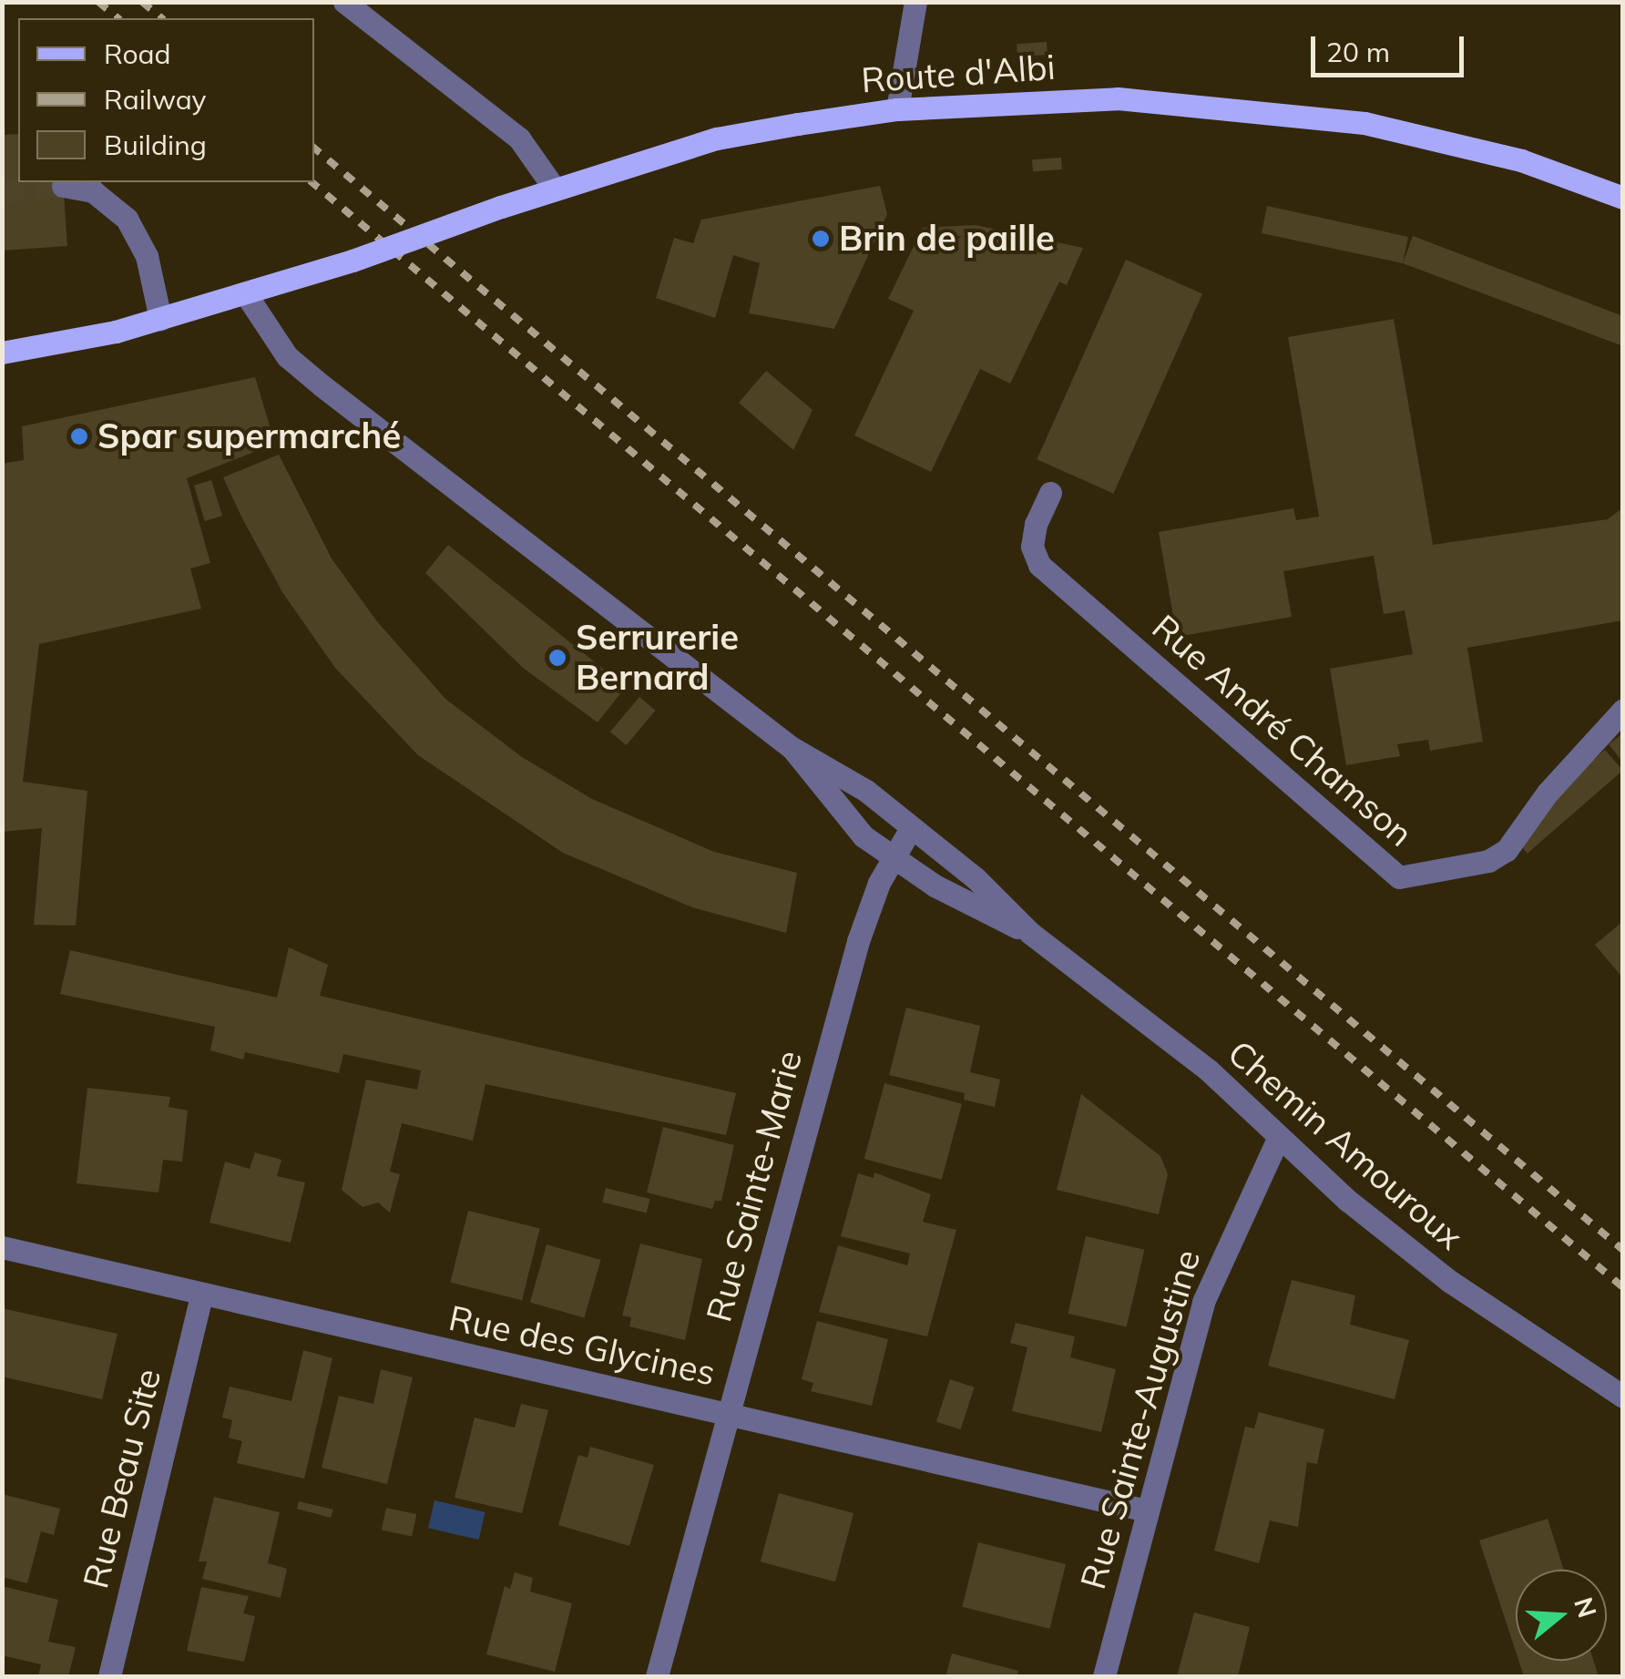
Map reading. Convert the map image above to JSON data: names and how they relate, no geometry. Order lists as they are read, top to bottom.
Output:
{
  "streets": {
    "main road": ["Route d'Albi"],
    "street": [
      "Rue André Chamson",
      "Chemin Amouroux",
      "Rue Sainte-Marie",
      "Rue des Glycines",
      "Rue Sainte-Augustine",
      "Rue Beau Site"
    ]
  },
  "crossings": [
    ["Route d'Albi", "Chemin Amouroux"],
    ["Chemin Amouroux", "Rue Sainte-Marie"],
    ["Chemin Amouroux", "Rue Sainte-Augustine"],
    ["Rue Sainte-Marie", "Rue des Glycines"],
    ["Rue des Glycines", "Rue Sainte-Augustine"],
    ["Rue des Glycines", "Rue Beau Site"]
  ],
  "places": ["Brin de paille", "Spar supermarché", "Serrurerie Bernard"],
  "legend": ["Road", "Railway", "Building"],
  "scale_bar": "20 m",
  "north": "right"
}
